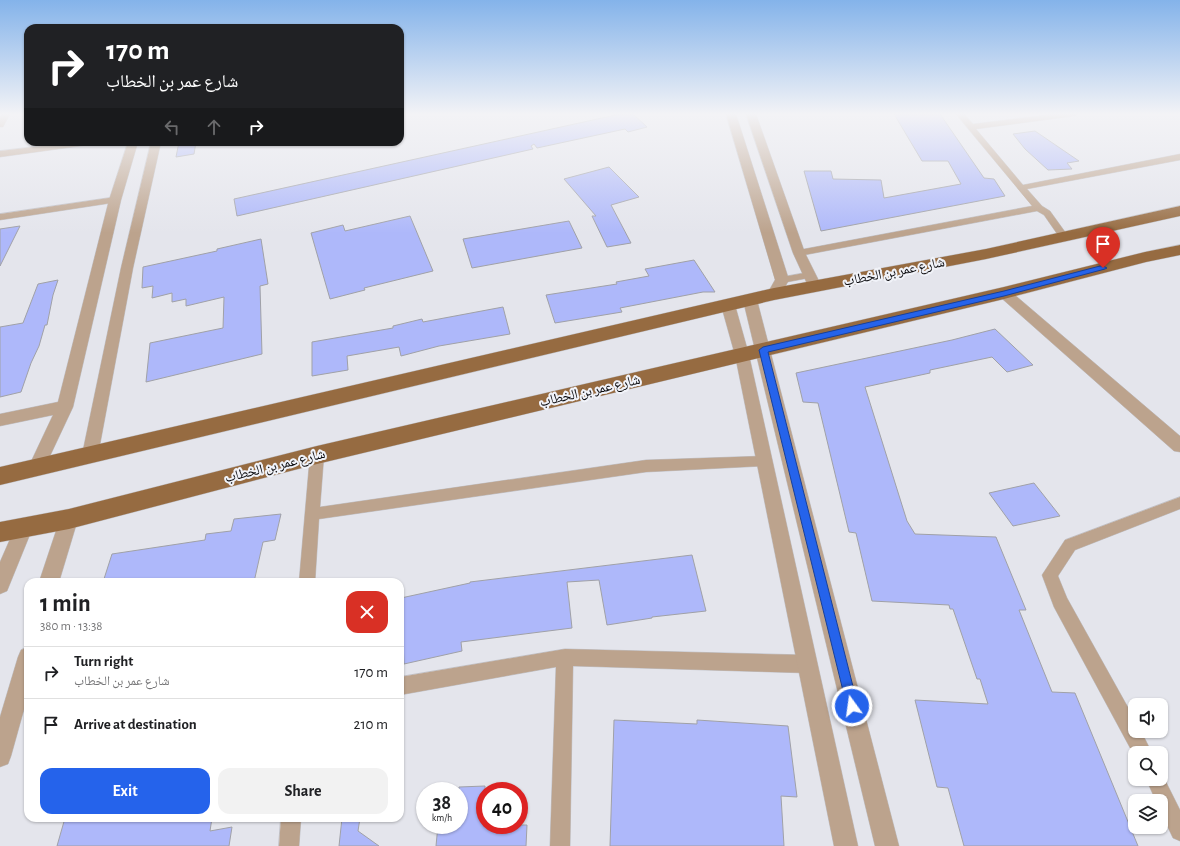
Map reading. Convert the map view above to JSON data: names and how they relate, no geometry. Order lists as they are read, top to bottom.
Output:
{
  "streets": {
    "main road": ["شارع عمر بن الخطاب"]
  },
  "page": {
    "turn": ["170 m", "شارع عمر بن الخطاب"],
    "heading": ["1 min", "380 m · 13:38"],
    "list": [
      {
        "name": "Turn right",
        "note": "شارع عمر بن الخطاب",
        "value": "170 m"
      },
      {
        "name": "Arrive at destination",
        "value": "210 m"
      }
    ],
    "buttons": ["Exit", "Share"],
    "speed": "38 km/h",
    "limit": "40"
  }
}
